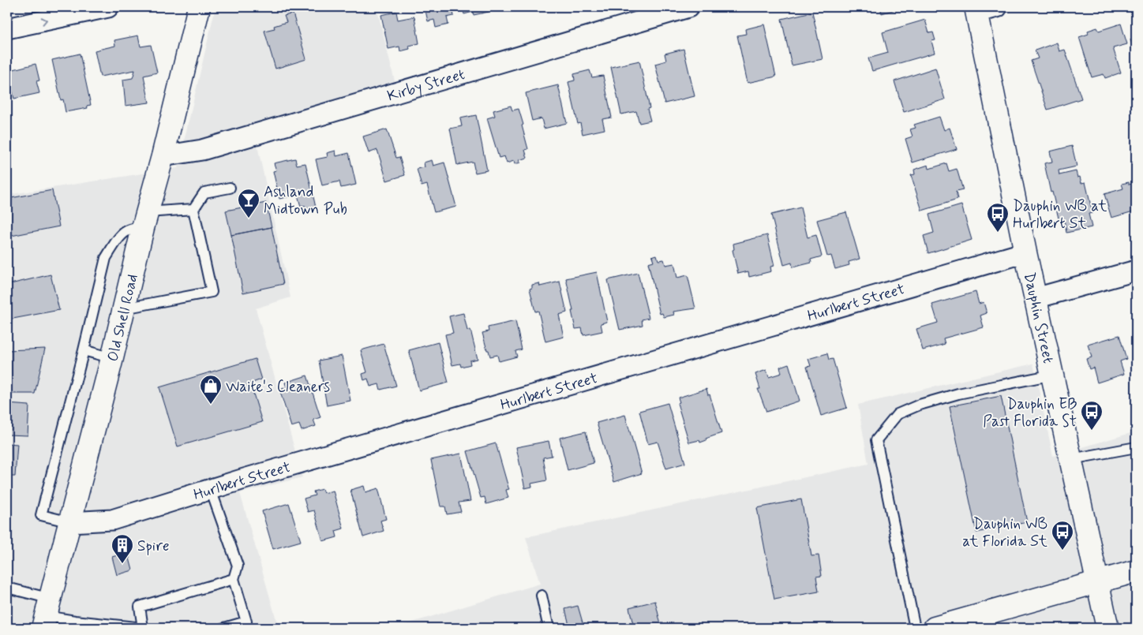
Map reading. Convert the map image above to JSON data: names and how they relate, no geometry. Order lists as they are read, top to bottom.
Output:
{
  "streets": {
    "street": [
      "Kirby Street",
      "Hurlbert Street",
      "Old Shell Road",
      "Dauphin Street"
    ]
  },
  "crossings": [
    ["Kirby Street", "Old Shell Road"],
    ["Hurlbert Street", "Old Shell Road"],
    ["Hurlbert Street", "Dauphin Street"]
  ],
  "places": {
    "bar": ["Ashland Midtown Pub"],
    "bus stop": ["Dauphin WB at Hurlbert St", "Dauphin EB Past Florida St", "Dauphin WB at Florida St"],
    "shop": ["Waite's Cleaners"],
    "building": ["Spire"]
  }
}
